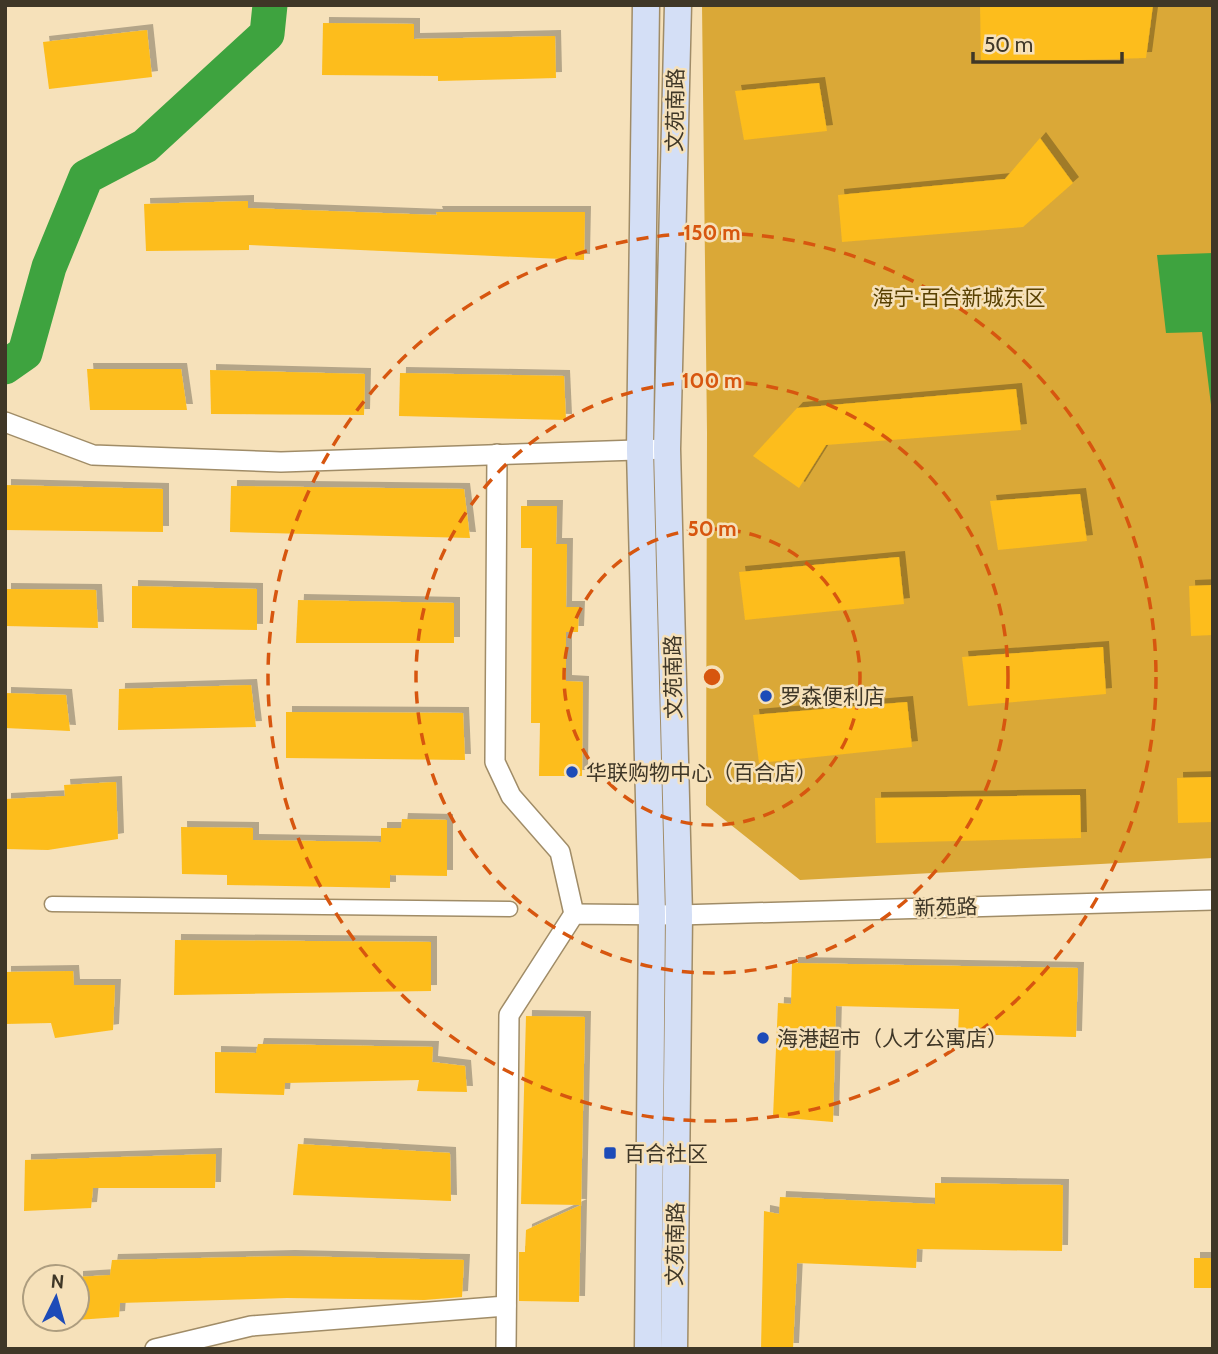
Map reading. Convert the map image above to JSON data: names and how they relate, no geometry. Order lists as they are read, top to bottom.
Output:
{
  "streets": {
    "main road": ["文苑南路"],
    "street": ["新苑路"]
  },
  "crossings": [
    ["文苑南路", "新苑路"]
  ],
  "parks": ["海宁·百合新城东区"],
  "places": {
    "other": ["罗森便利店", "华联购物中心（百合店）", "海港超市（人才公寓店）"],
    "transit": ["百合社区"]
  },
  "scale_bar": "50 m",
  "north": "top",
  "rings": ["150 m", "100 m", "50 m"]
}
